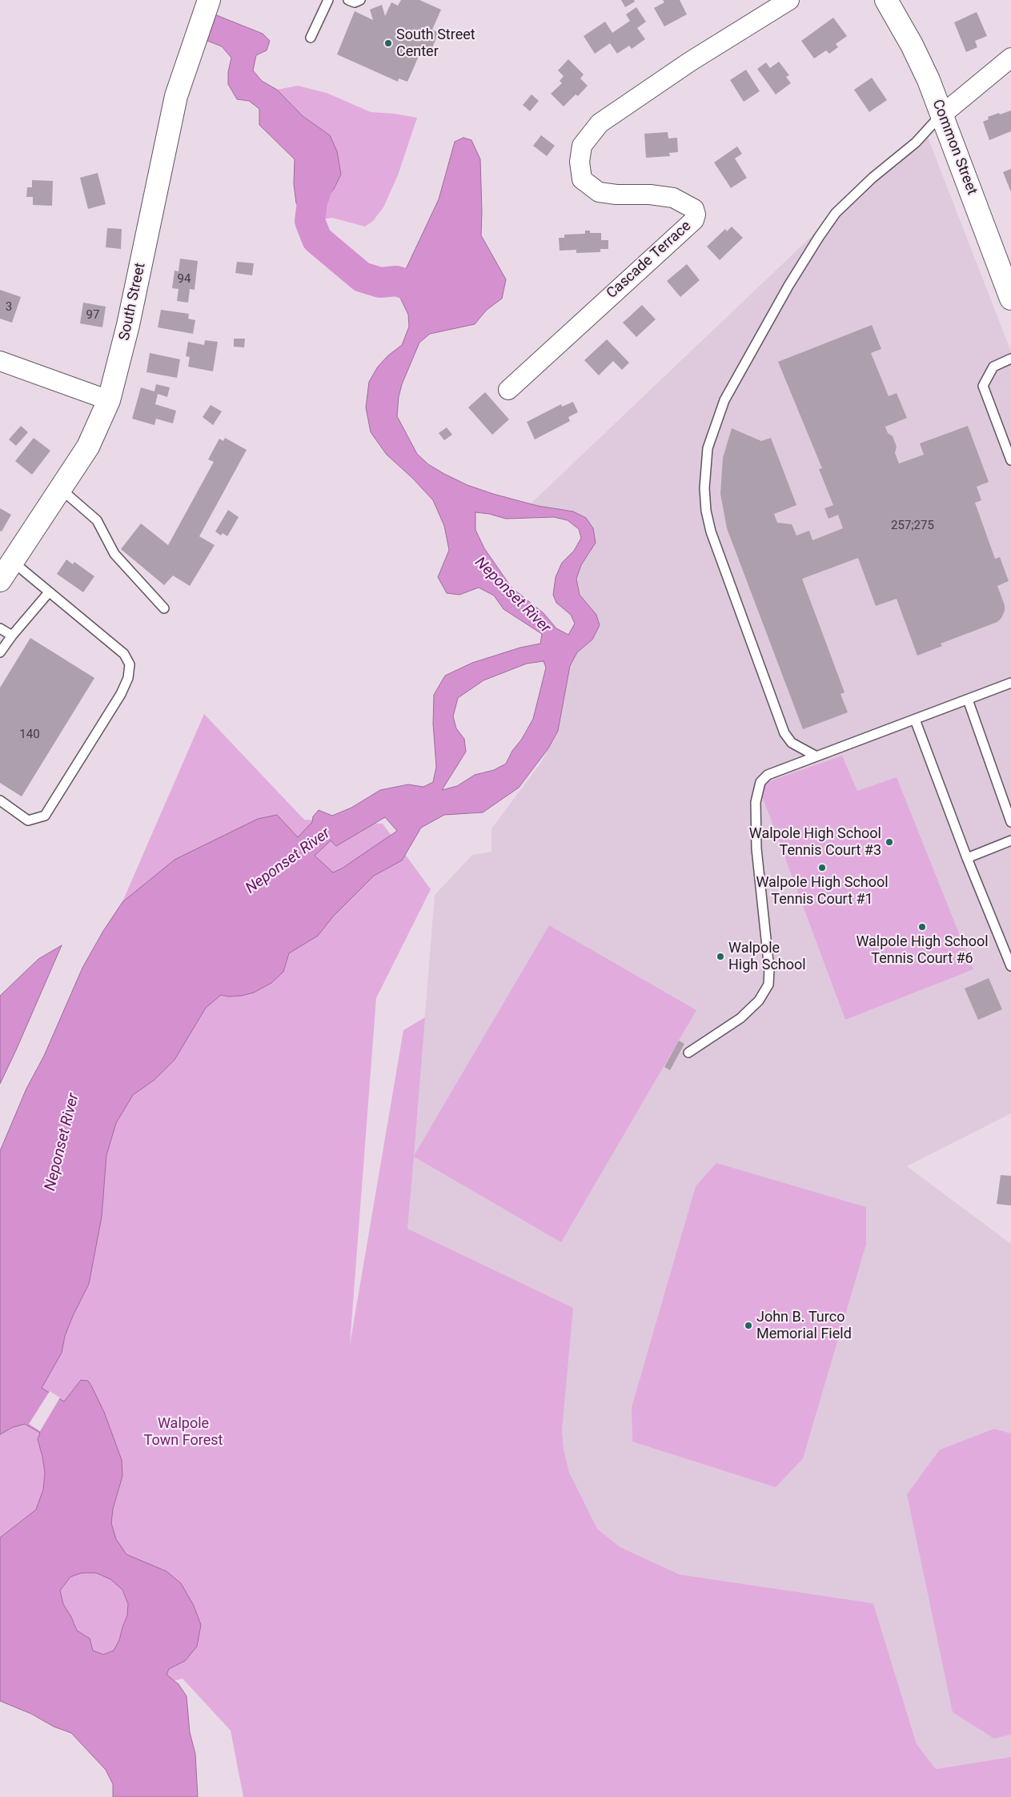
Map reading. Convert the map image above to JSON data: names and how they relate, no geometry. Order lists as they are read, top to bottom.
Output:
{
  "streets": {
    "street": ["Common Street", "Cascade Terrace", "South Street"]
  },
  "water": ["Neponset River"],
  "parks": ["Walpole Town Forest"],
  "places": [
    "South Street Center",
    "Walpole High School Tennis Court #3",
    "Walpole High School Tennis Court #1",
    "Walpole High School Tennis Court #6",
    "Walpole High School",
    "John B. Turco Memorial Field"
  ],
  "house_numbers": [
    "94",
    "3",
    "97",
    "257;275",
    "140"
  ]
}
